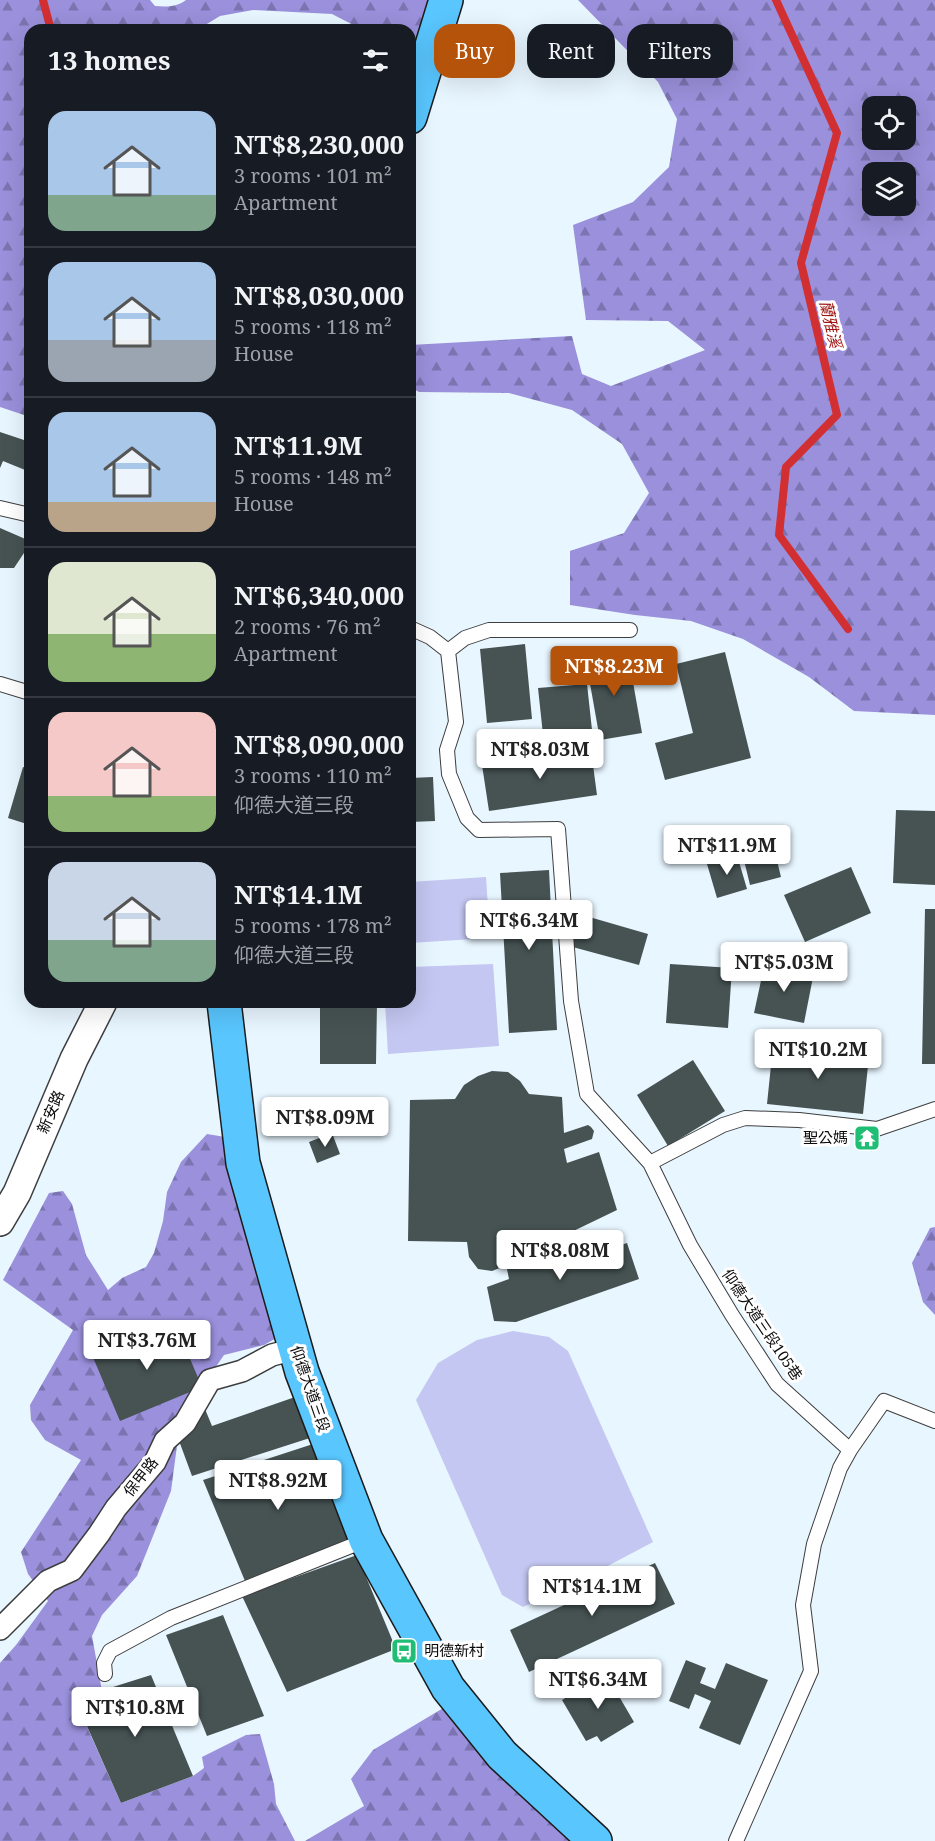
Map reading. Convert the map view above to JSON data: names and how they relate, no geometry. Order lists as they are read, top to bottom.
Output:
{
  "streets": {
    "main road": ["仰德大道三段"],
    "street": ["新安路", "保甲路"],
    "lane": ["仰德大道三段105巷"]
  },
  "crossings": [
    ["仰德大道三段", "保甲路"]
  ],
  "water": ["蘭雅溪"],
  "places": {
    "temple": ["聖公媽"],
    "bus stop": ["明德新村"]
  },
  "page": {
    "chip": ["Buy", "Rent", "Filters"],
    "heading": "13 homes",
    "list": [
      {
        "name": "NT$8,230,000",
        "note": "3 rooms · 101 m² · Apartment"
      },
      {
        "name": "NT$8,030,000",
        "note": "5 rooms · 118 m² · House"
      },
      {
        "name": "NT$11.9M",
        "note": "5 rooms · 148 m² · House"
      },
      {
        "name": "NT$6,340,000",
        "note": "2 rooms · 76 m² · Apartment"
      },
      {
        "name": "NT$8,090,000",
        "note": "3 rooms · 110 m² · 仰德大道三段"
      },
      {
        "name": "NT$14.1M",
        "note": "5 rooms · 178 m² · 仰德大道三段"
      }
    ],
    "price": [
      "NT$8.23M",
      "NT$8.03M",
      "NT$11.9M",
      "NT$6.34M",
      "NT$5.03M",
      "NT$10.2M",
      "NT$8.09M",
      "NT$8.08M",
      "NT$3.76M",
      "NT$8.92M",
      "NT$14.1M",
      "NT$6.34M",
      "NT$10.8M"
    ]
  }
}
